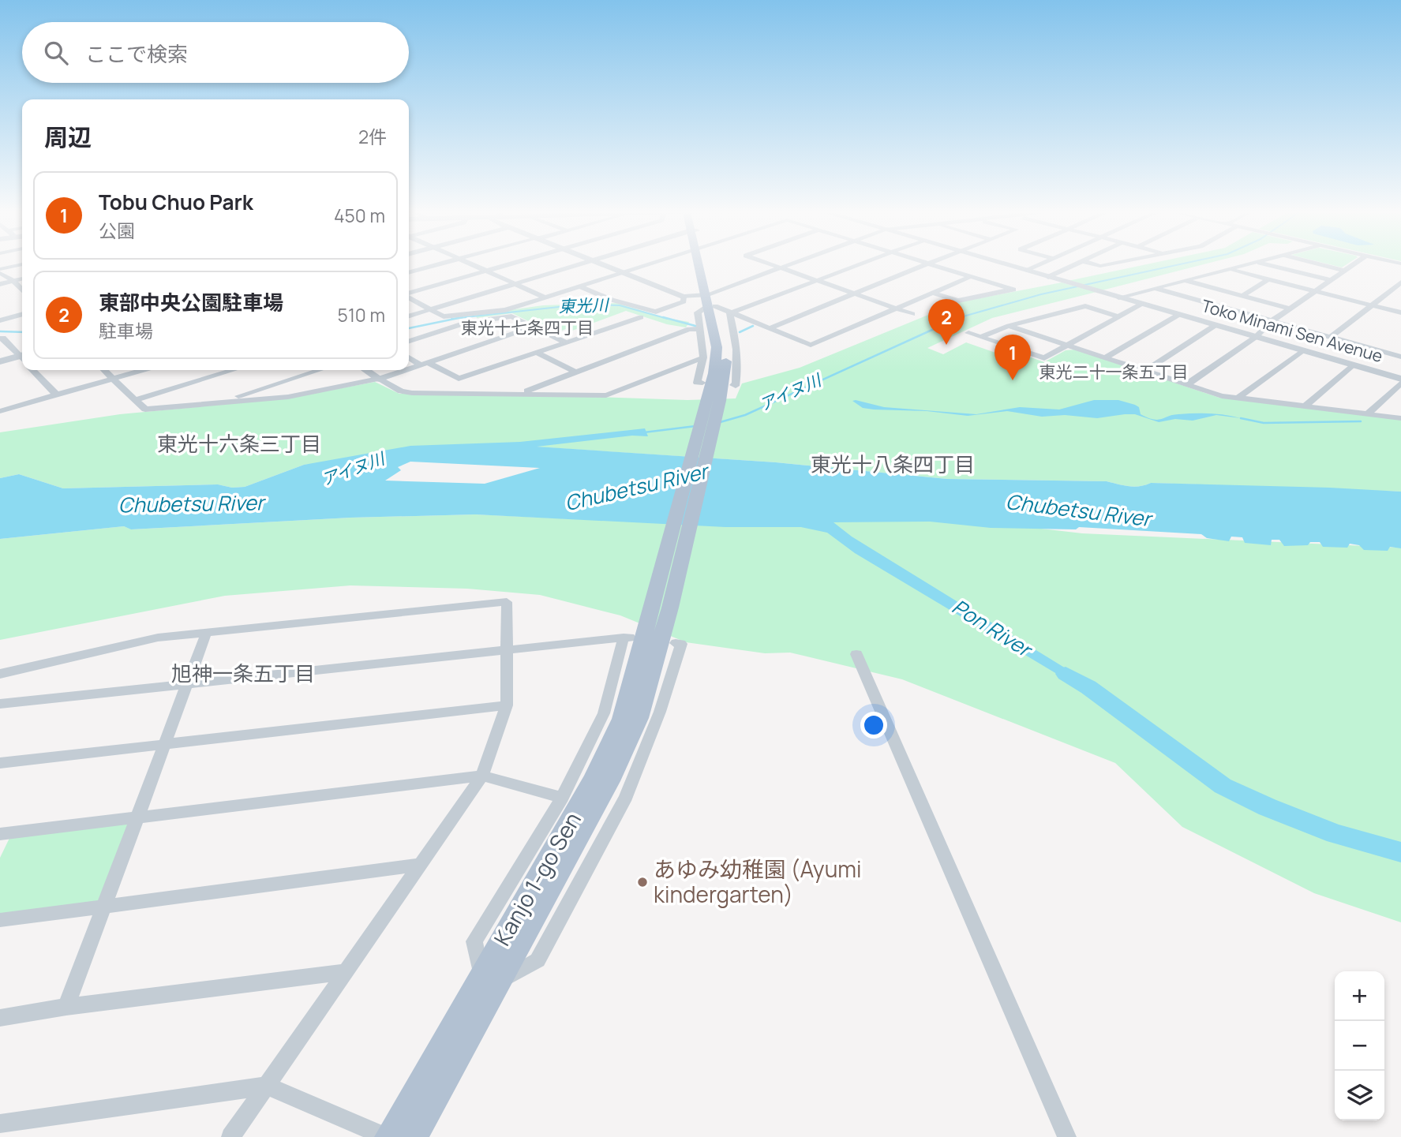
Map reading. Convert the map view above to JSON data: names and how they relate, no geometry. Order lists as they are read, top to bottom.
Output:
{
  "streets": {
    "main road": ["Kanjo 1-go Sen"],
    "street": ["Toko Minami Sen Avenue"]
  },
  "districts": [
    "東光十七条四丁目",
    "東光二十一条五丁目",
    "東光十六条三丁目",
    "東光十八条四丁目",
    "旭神一条五丁目"
  ],
  "water": [
    "東光川",
    "アイヌ川",
    "Chubetsu River",
    "Pon River"
  ],
  "places": ["あゆみ幼稚園 (Ayumi kindergarten)"],
  "page": {
    "search": "ここで検索",
    "heading": ["周辺", "2件"],
    "list": [
      {
        "mark": "1",
        "name": "Tobu Chuo Park",
        "note": "公園",
        "value": "450 m"
      },
      {
        "mark": "2",
        "name": "東部中央公園駐車場",
        "note": "駐車場",
        "value": "510 m"
      }
    ],
    "pins": ["2", "1"],
    "map_buttons": ["+", "−"]
  }
}
